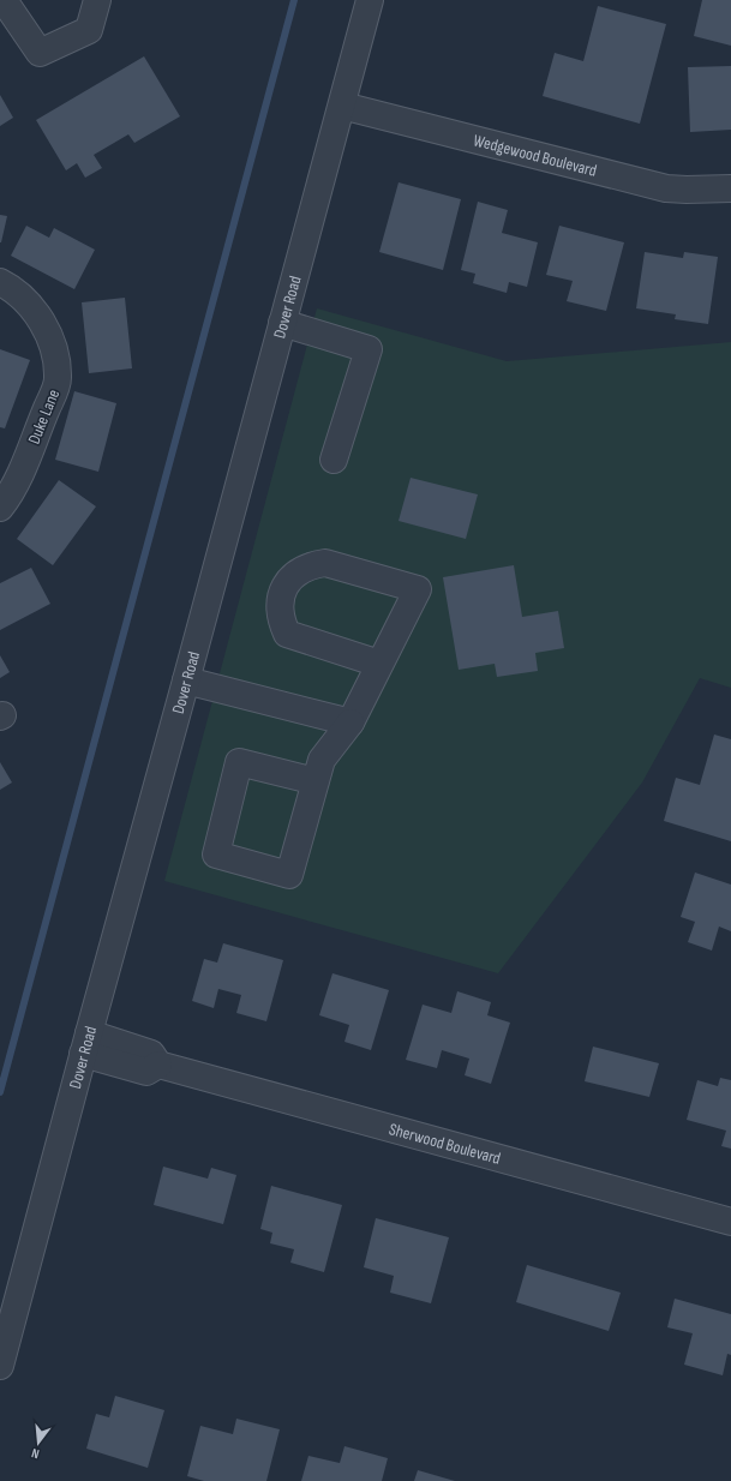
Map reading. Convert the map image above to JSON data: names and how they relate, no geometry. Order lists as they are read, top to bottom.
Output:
{
  "streets": {
    "street": [
      "Wedgewood Boulevard",
      "Dover Road",
      "Duke Lane",
      "Sherwood Boulevard"
    ]
  },
  "crossings": [
    ["Wedgewood Boulevard", "Dover Road"],
    ["Dover Road", "Sherwood Boulevard"]
  ],
  "north": "bottom"
}
